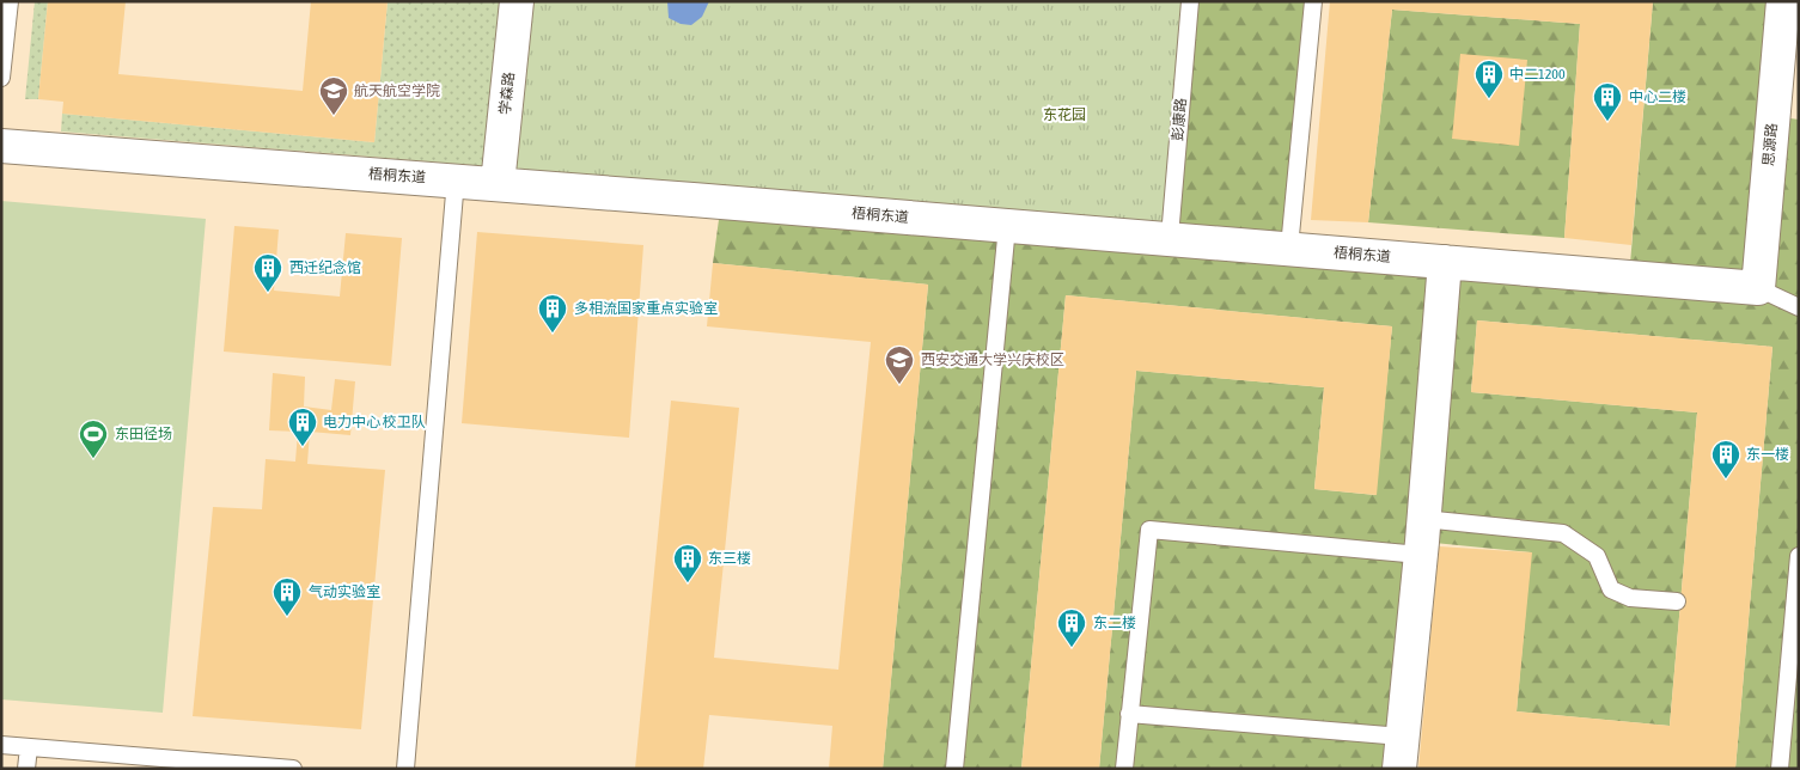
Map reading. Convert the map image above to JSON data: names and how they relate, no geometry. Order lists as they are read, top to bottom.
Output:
{
  "streets": {
    "street": ["学森路", "思源路", "梧桐东道"],
    "lane": ["彭康路"]
  },
  "crossings": [
    ["学森路", "梧桐东道"],
    ["彭康路", "梧桐东道"],
    ["思源路", "梧桐东道"]
  ],
  "parks": ["东花园"],
  "places": {
    "building": [
      "中二1200",
      "中心二楼",
      "西迁纪念馆",
      "多相流国家重点实验室",
      "电力中心 校卫队",
      "东一楼",
      "东三楼",
      "气动实验室",
      "东二楼"
    ],
    "school or university": ["航天航空学院", "西安交通大学兴庆校区"],
    "sports": ["东田径场"]
  }
}
